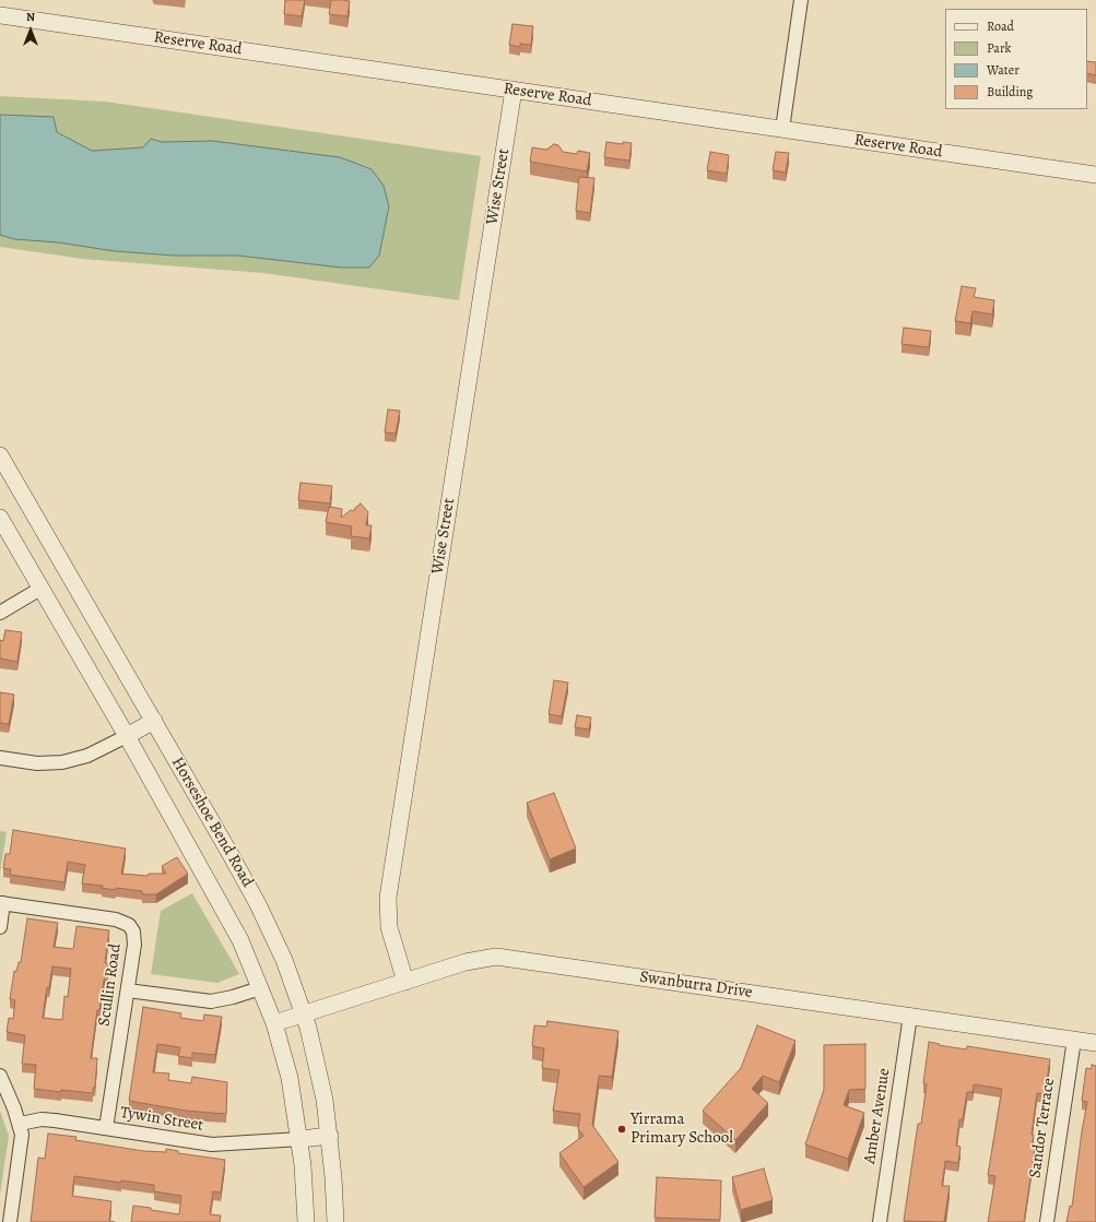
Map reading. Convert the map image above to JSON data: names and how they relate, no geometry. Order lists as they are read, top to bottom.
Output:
{
  "streets": {
    "street": [
      "Reserve Road",
      "Wise Street",
      "Horseshoe Bend Road",
      "Scullin Road",
      "Swanburra Drive",
      "Amber Avenue",
      "Tywin Street",
      "Sandor Terrace"
    ]
  },
  "crossings": [
    ["Reserve Road", "Wise Street"],
    ["Wise Street", "Swanburra Drive"],
    ["Horseshoe Bend Road", "Swanburra Drive"],
    ["Horseshoe Bend Road", "Tywin Street"],
    ["Scullin Road", "Tywin Street"],
    ["Swanburra Drive", "Amber Avenue"],
    ["Swanburra Drive", "Sandor Terrace"]
  ],
  "places": ["Yirrama Primary School"],
  "legend": [
    "Road",
    "Park",
    "Water",
    "Building"
  ],
  "north": "top"
}
